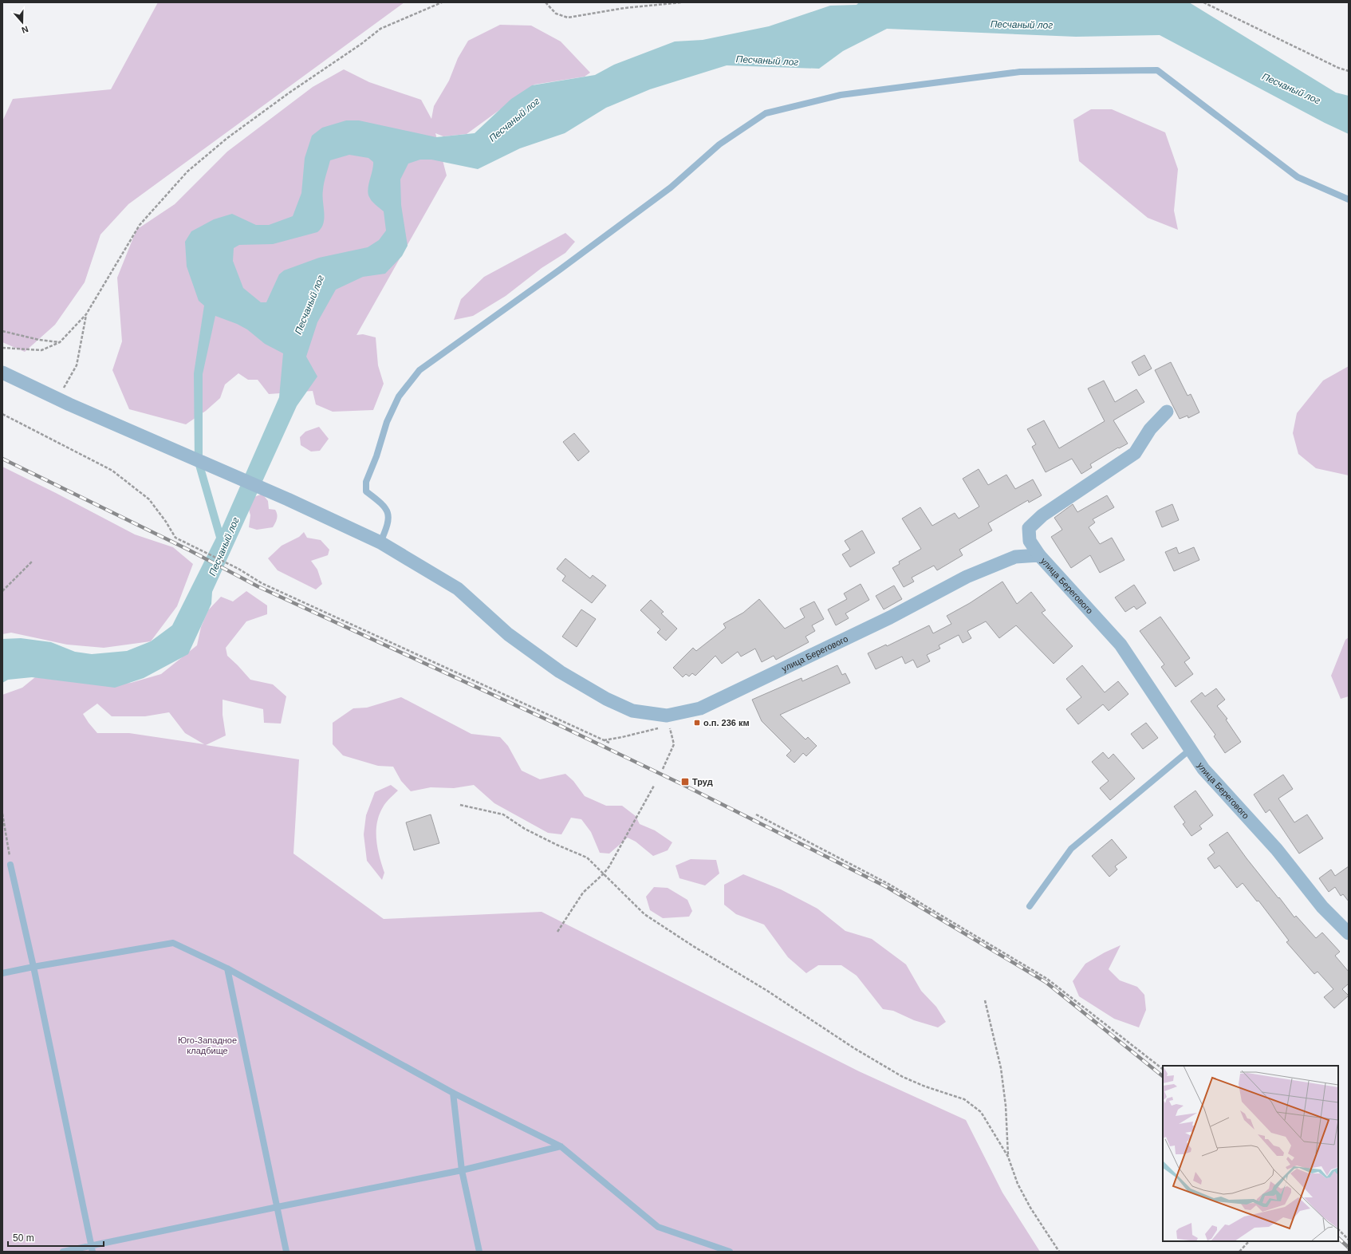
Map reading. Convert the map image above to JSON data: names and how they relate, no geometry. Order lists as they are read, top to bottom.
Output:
{
  "streets": {
    "street": ["улица Берегового"]
  },
  "water": ["Песчаный лог"],
  "parks": ["Юго-Западное кладбище"],
  "places": {
    "transit": ["о.п. 236 км", "Труд"]
  },
  "scale_bar": "50 m",
  "north": "bottom"
}
